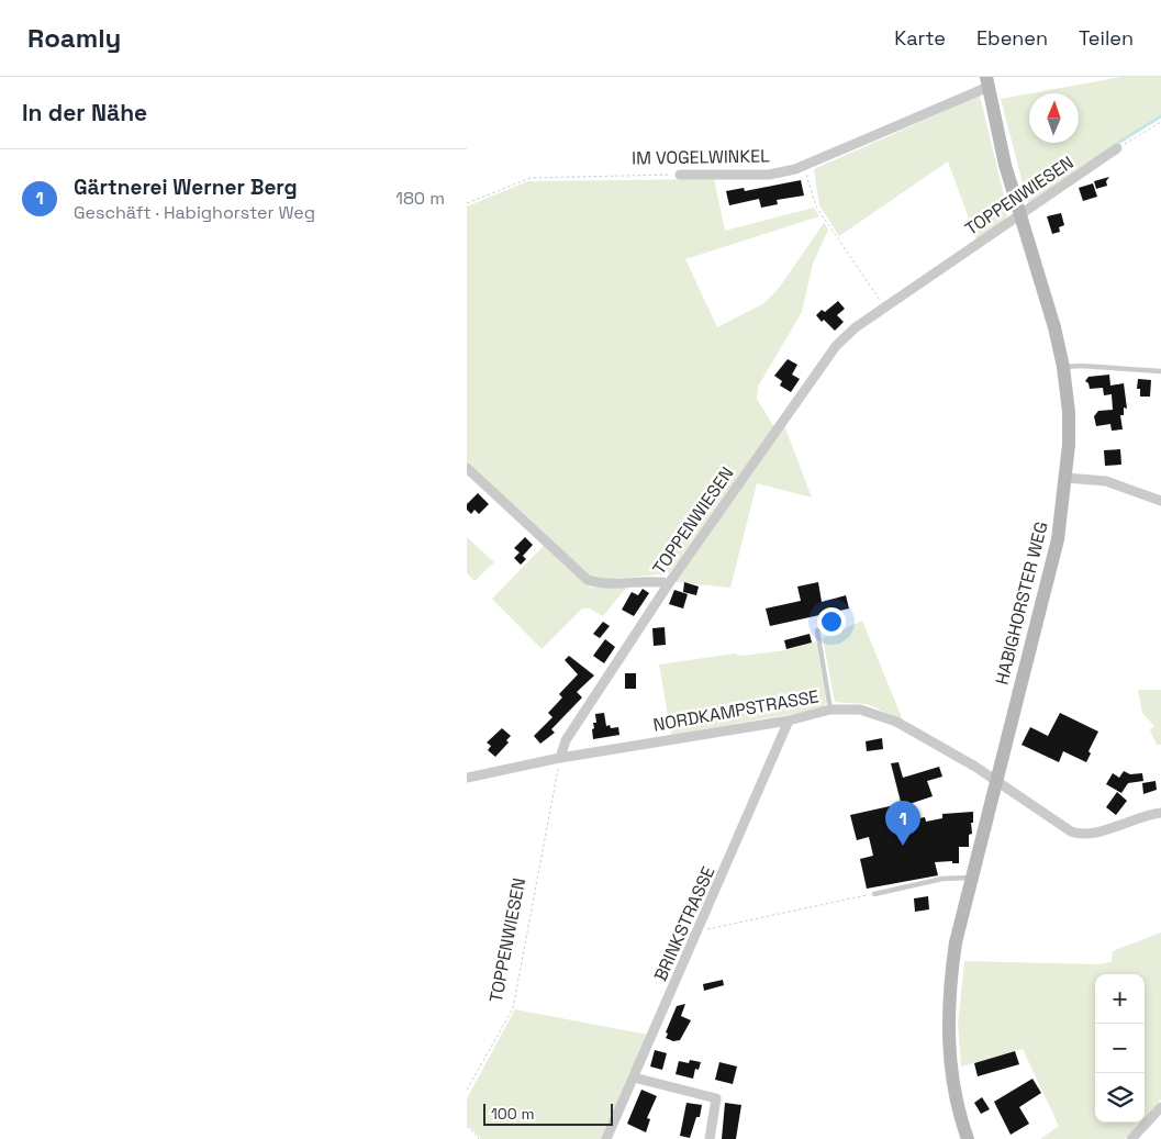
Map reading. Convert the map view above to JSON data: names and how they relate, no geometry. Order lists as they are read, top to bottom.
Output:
{
  "streets": {
    "street": [
      "IM VOGELWINKEL",
      "TOPPENWIESEN",
      "HABIGHORSTER WEG",
      "NORDKAMPSTRASSE",
      "BRINKSTRASSE"
    ]
  },
  "crossings": [
    ["IM VOGELWINKEL", "HABIGHORSTER WEG"],
    ["TOPPENWIESEN", "HABIGHORSTER WEG"],
    ["TOPPENWIESEN", "NORDKAMPSTRASSE"],
    ["HABIGHORSTER WEG", "NORDKAMPSTRASSE"],
    ["NORDKAMPSTRASSE", "BRINKSTRASSE"]
  ],
  "scale_bar": "100 m",
  "north": "top",
  "page": {
    "header": "Roamly",
    "nav": ["Karte", "Ebenen", "Teilen"],
    "heading": "In der Nähe",
    "list": [
      {
        "mark": "1",
        "name": "Gärtnerei Werner Berg",
        "note": "Geschäft · Habighorster Weg",
        "value": "180 m"
      }
    ],
    "pins": "1",
    "map_buttons": ["+", "−"],
    "scale": "100 m"
  }
}
